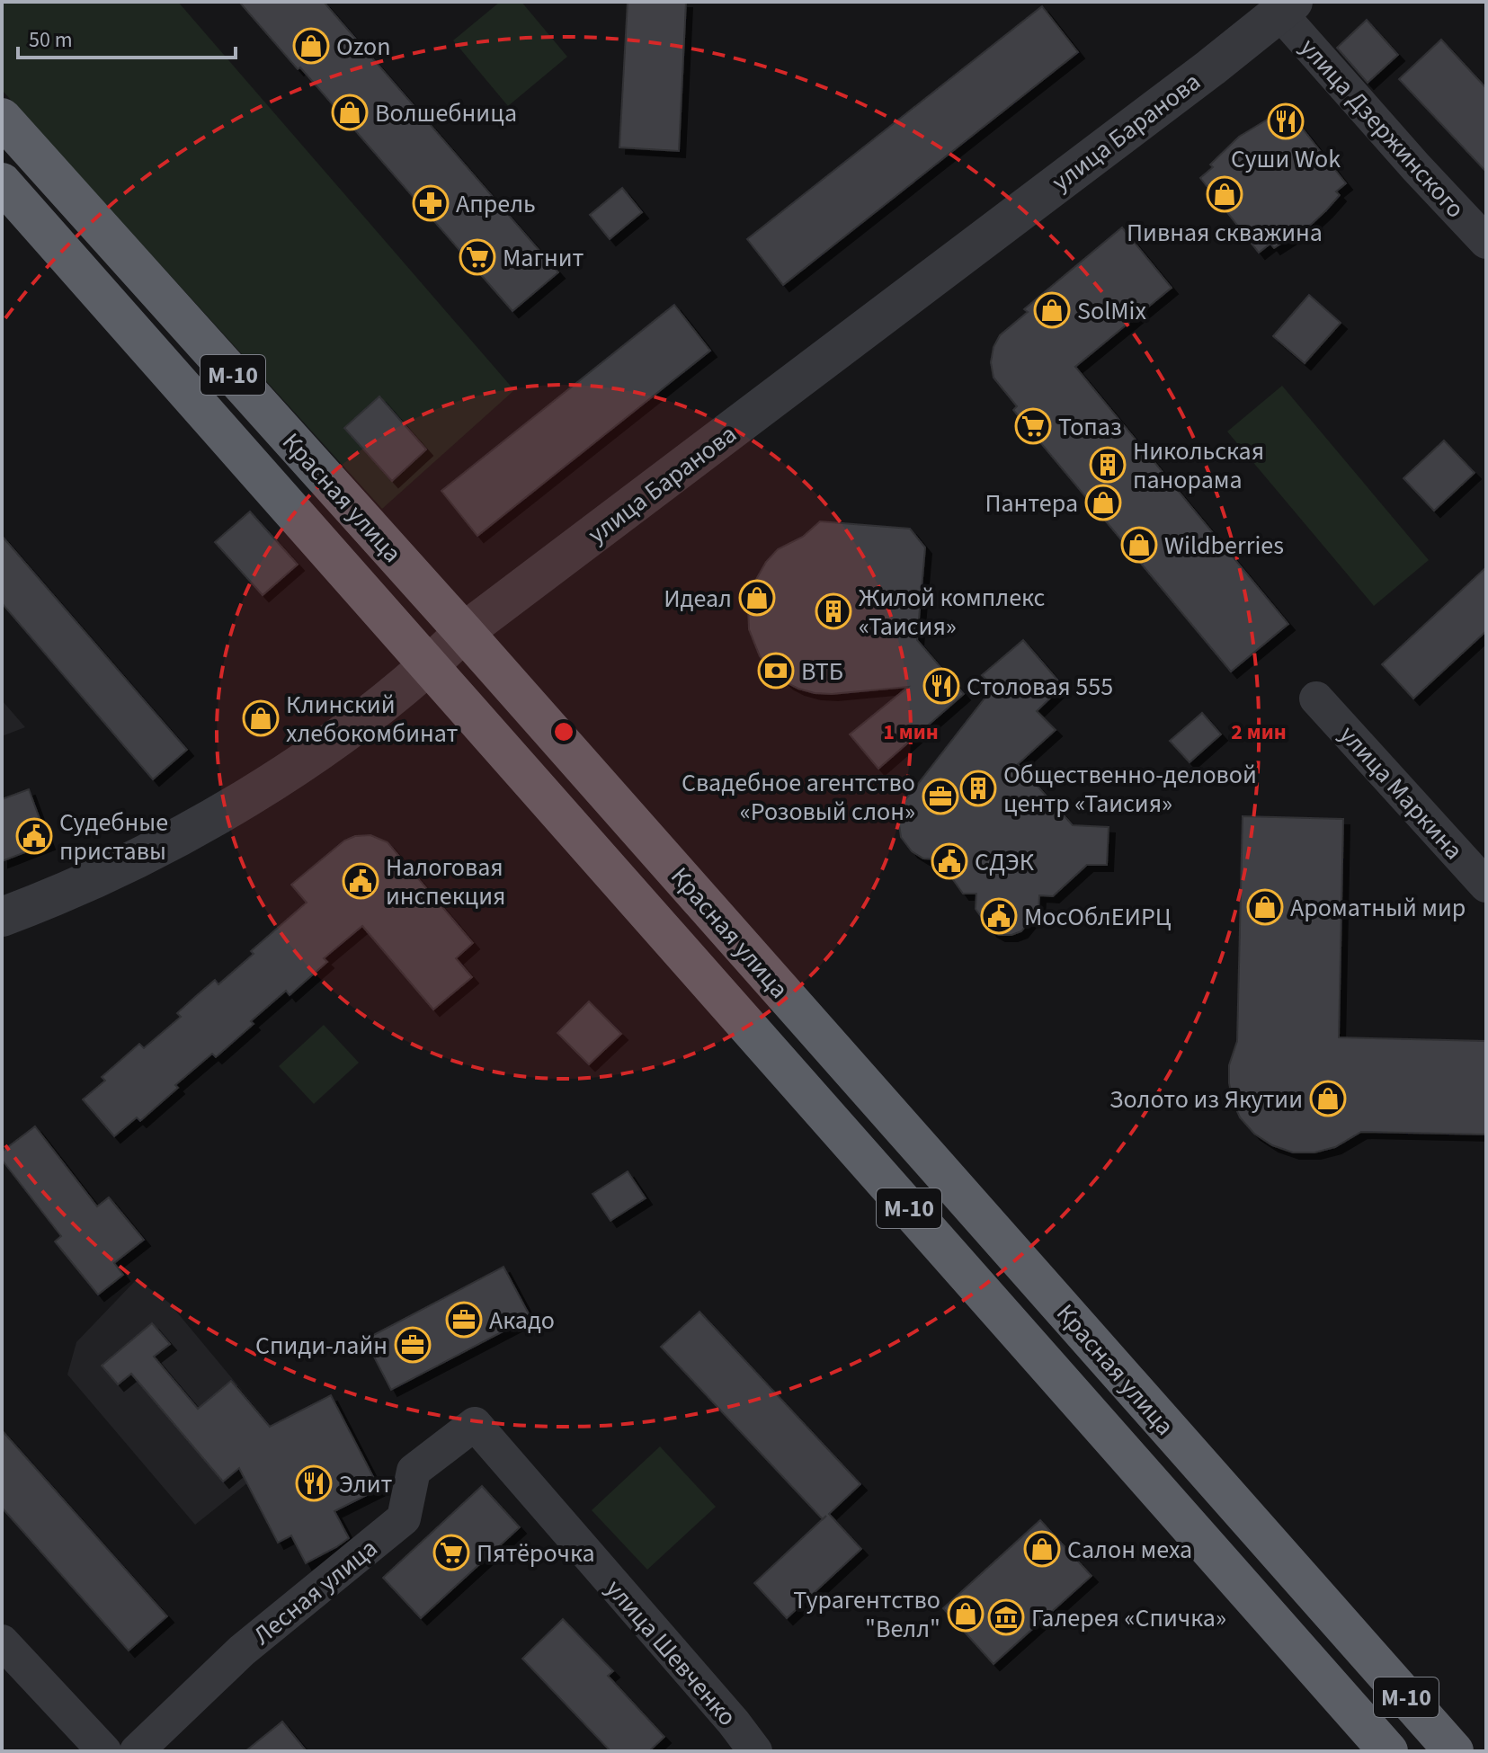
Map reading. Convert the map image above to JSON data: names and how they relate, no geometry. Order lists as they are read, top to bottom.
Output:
{
  "streets": {
    "highway": ["М-10", "Красная улица"],
    "street": [
      "улица Дзержинского",
      "улица Баранова",
      "улица Маркина",
      "Лесная улица",
      "улица Шевченко"
    ]
  },
  "crossings": [
    ["улица Дзержинского", "улица Баранова"],
    ["улица Баранова", "Красная улица"],
    ["Лесная улица", "улица Шевченко"]
  ],
  "places": {
    "shop": [
      "Ozon",
      "Волшебница",
      "Пивная скважина",
      "SolMix",
      "Пантера",
      "Wildberries",
      "Идеал",
      "Клинский хлебокомбинат",
      "Ароматный мир",
      "Золото из Якутии",
      "Салон меха",
      "Турагентство \"Велл\""
    ],
    "restaurant": ["Суши Wok", "Столовая 555", "Элит"],
    "pharmacy": ["Апрель"],
    "supermarket": ["Магнит", "Топаз", "Пятёрочка"],
    "building": ["Никольская панорама", "Жилой комплекс «Таисия»", "Общественно-деловой центр «Таисия»"],
    "bank": ["ВТБ"],
    "office": ["Свадебное агентство «Розовый слон»", "Акадо", "Спиди-лайн"],
    "public building": [
      "Судебные приставы",
      "СДЭК",
      "Налоговая инспекция",
      "МосОблЕИРЦ"
    ],
    "museum": ["Галерея «Спичка»"]
  },
  "scale_bar": "50 m",
  "rings": ["1 мин", "2 мин"]
}
